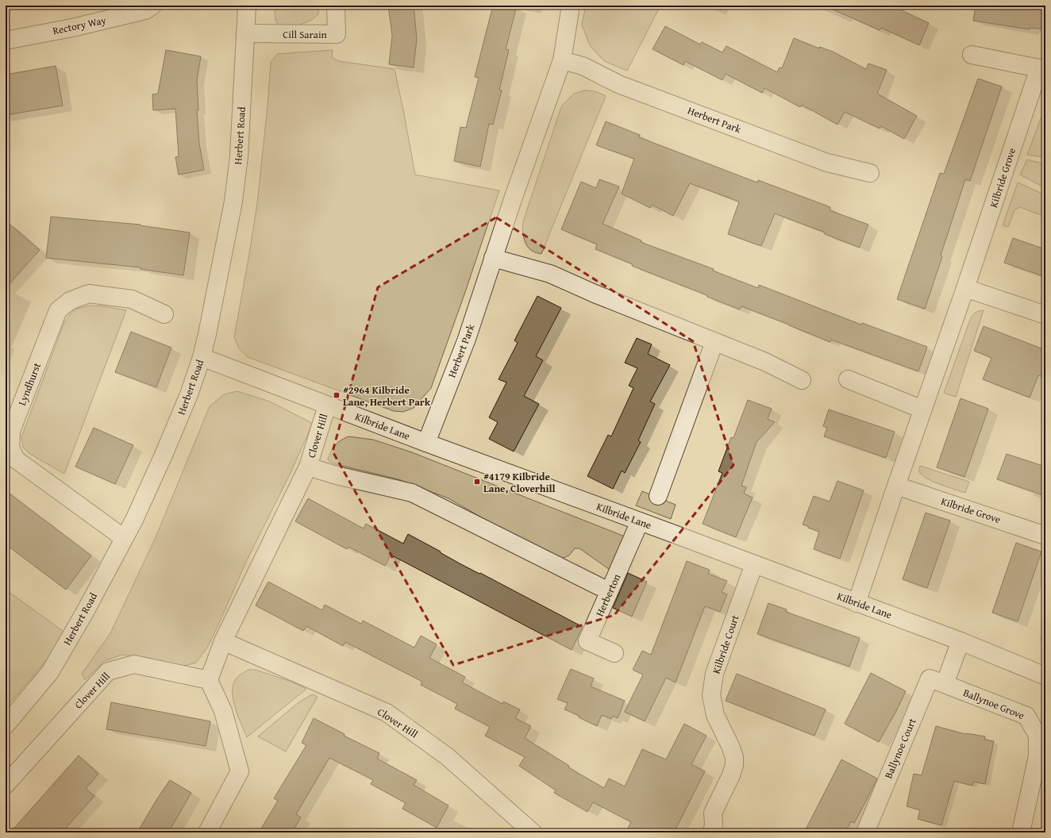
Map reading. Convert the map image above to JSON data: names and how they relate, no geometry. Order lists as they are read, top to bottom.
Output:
{
  "streets": {
    "street": [
      "Rectory Way",
      "Cill Sarain",
      "Herbert Park",
      "Herbert Road",
      "Kilbride Grove",
      "Lyndhurst",
      "Kilbride Lane",
      "Clover Hill",
      "Herberton",
      "Kilbride Court",
      "Ballynoe Grove",
      "Ballynoe Court"
    ]
  },
  "crossings": [
    ["Cill Sarain", "Herbert Road"],
    ["Herbert Park", "Kilbride Lane"],
    ["Herbert Road", "Lyndhurst"],
    ["Herbert Road", "Kilbride Lane"],
    ["Kilbride Grove", "Kilbride Lane"],
    ["Kilbride Lane", "Clover Hill"],
    ["Kilbride Lane", "Herberton"],
    ["Kilbride Lane", "Kilbride Court"],
    ["Ballynoe Grove", "Ballynoe Court"]
  ],
  "places": {
    "transit": ["#2964 Kilbride Lane, Herbert Park", "#4179 Kilbride Lane, Cloverhill"]
  }
}
